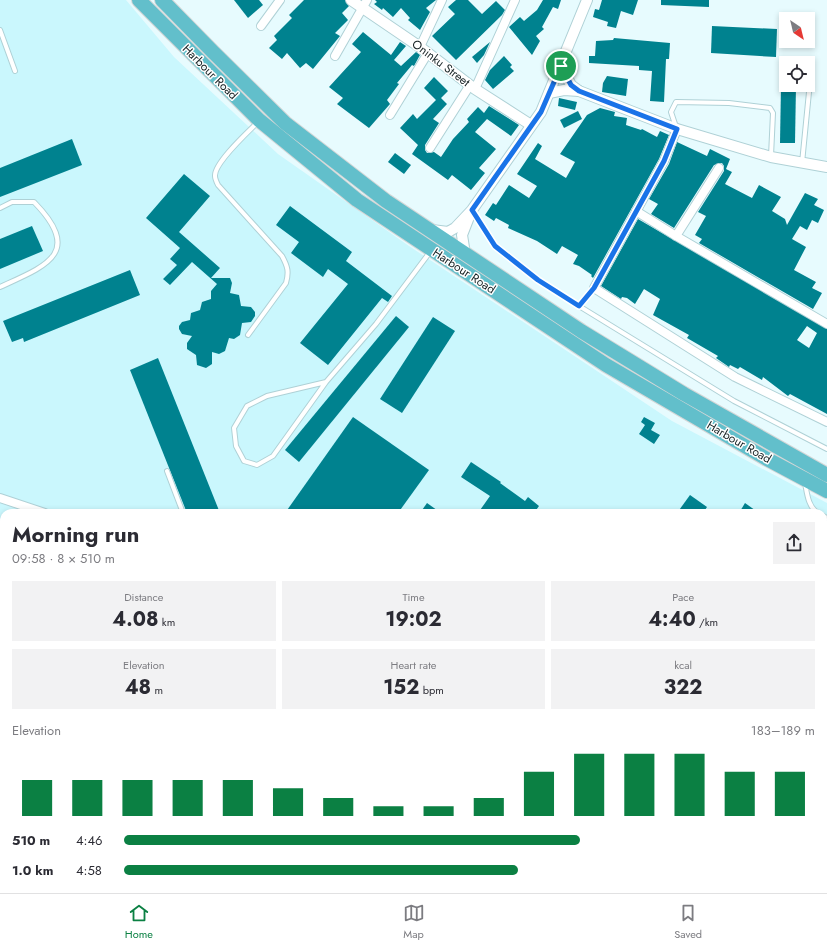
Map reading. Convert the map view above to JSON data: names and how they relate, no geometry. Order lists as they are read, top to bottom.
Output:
{
  "streets": {
    "highway": ["Harbour Road"],
    "street": ["Oninku Street"]
  },
  "north": "bottom right",
  "page": {
    "heading": ["Morning run", "09:58 · 8 × 510 m"],
    "stats": [
      ["Distance", "4.08 km"],
      ["Time", "19:02"],
      ["Pace", "4:40 /km"],
      ["Elevation", "48 m"],
      ["Heart rate", "152 bpm"],
      ["kcal", "322"]
    ],
    "chart": ["Elevation", "183–189 m"],
    "list": [
      {
        "name": "510 m",
        "note": "4:46"
      },
      {
        "name": "1.0 km",
        "note": "4:58"
      }
    ],
    "tabs": ["Home", "Map", "Saved"]
  }
}
